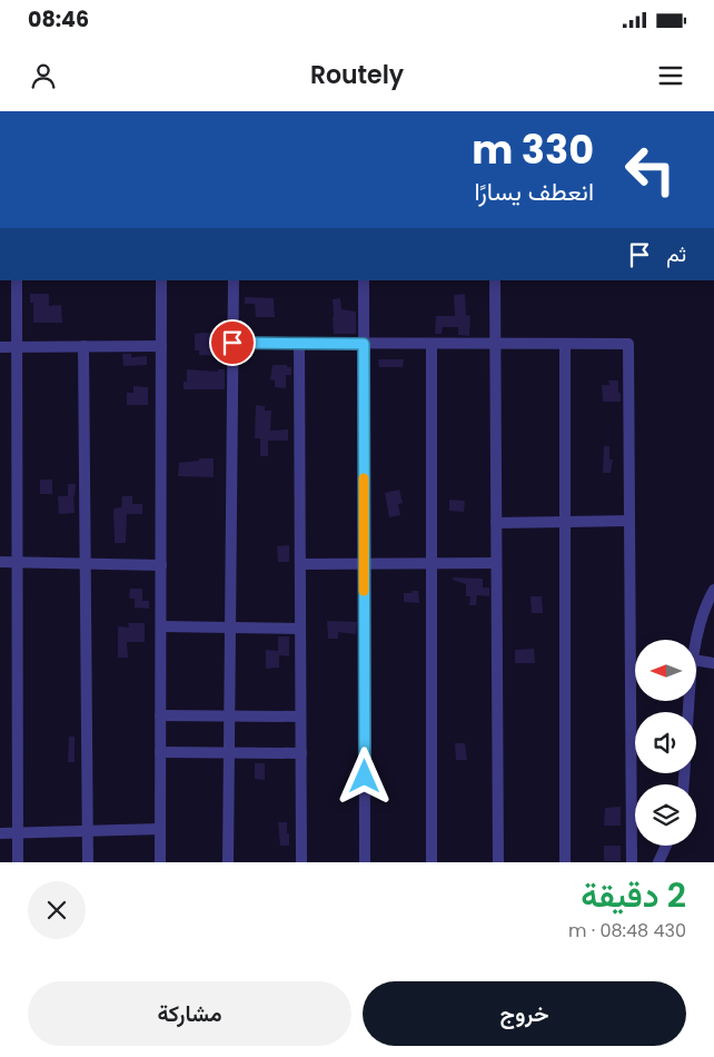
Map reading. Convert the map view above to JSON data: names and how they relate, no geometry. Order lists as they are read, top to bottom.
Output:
{
  "north": "left",
  "page": {
    "status": "08:46",
    "header": "Routely",
    "turn": ["330 m", "انعطف يسارًا"],
    "then": "ثم",
    "heading": ["2 دقيقة", "430 m · 08:48"],
    "buttons": ["خروج", "مشاركة"]
  }
}
